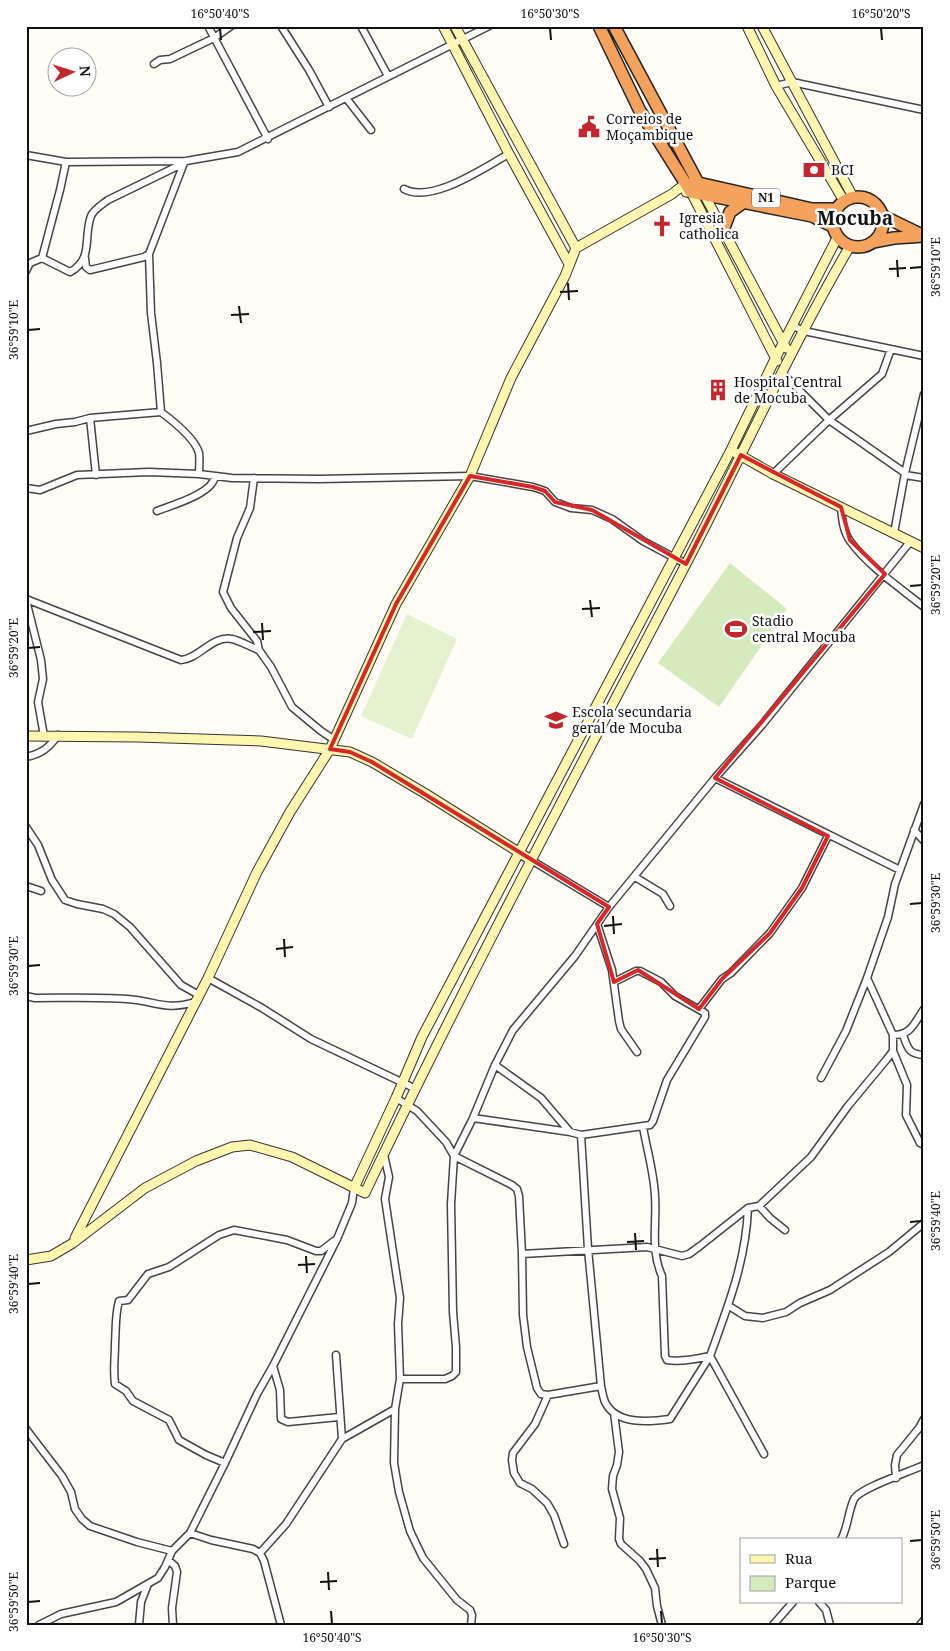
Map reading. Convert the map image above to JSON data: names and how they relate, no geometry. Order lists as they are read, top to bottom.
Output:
{
  "streets": {
    "highway": ["N1"]
  },
  "districts": ["Mocuba"],
  "places": {
    "public building": ["Correios de Moçambique"],
    "bank": ["BCI"],
    "church": ["Igresia catholica"],
    "building": ["Hospital Central de Mocuba"],
    "sports": ["Stadio central Mocuba"],
    "school or university": ["Escola secundaria geral de Mocuba"]
  },
  "legend": ["Rua", "Parque"],
  "north": "right",
  "coordinates": [
    "16°50'40\"S",
    "16°50'30\"S",
    "16°50'20\"S",
    "36°59'10\"E",
    "36°59'20\"E",
    "36°59'30\"E",
    "36°59'40\"E",
    "36°59'50\"E"
  ]
}
